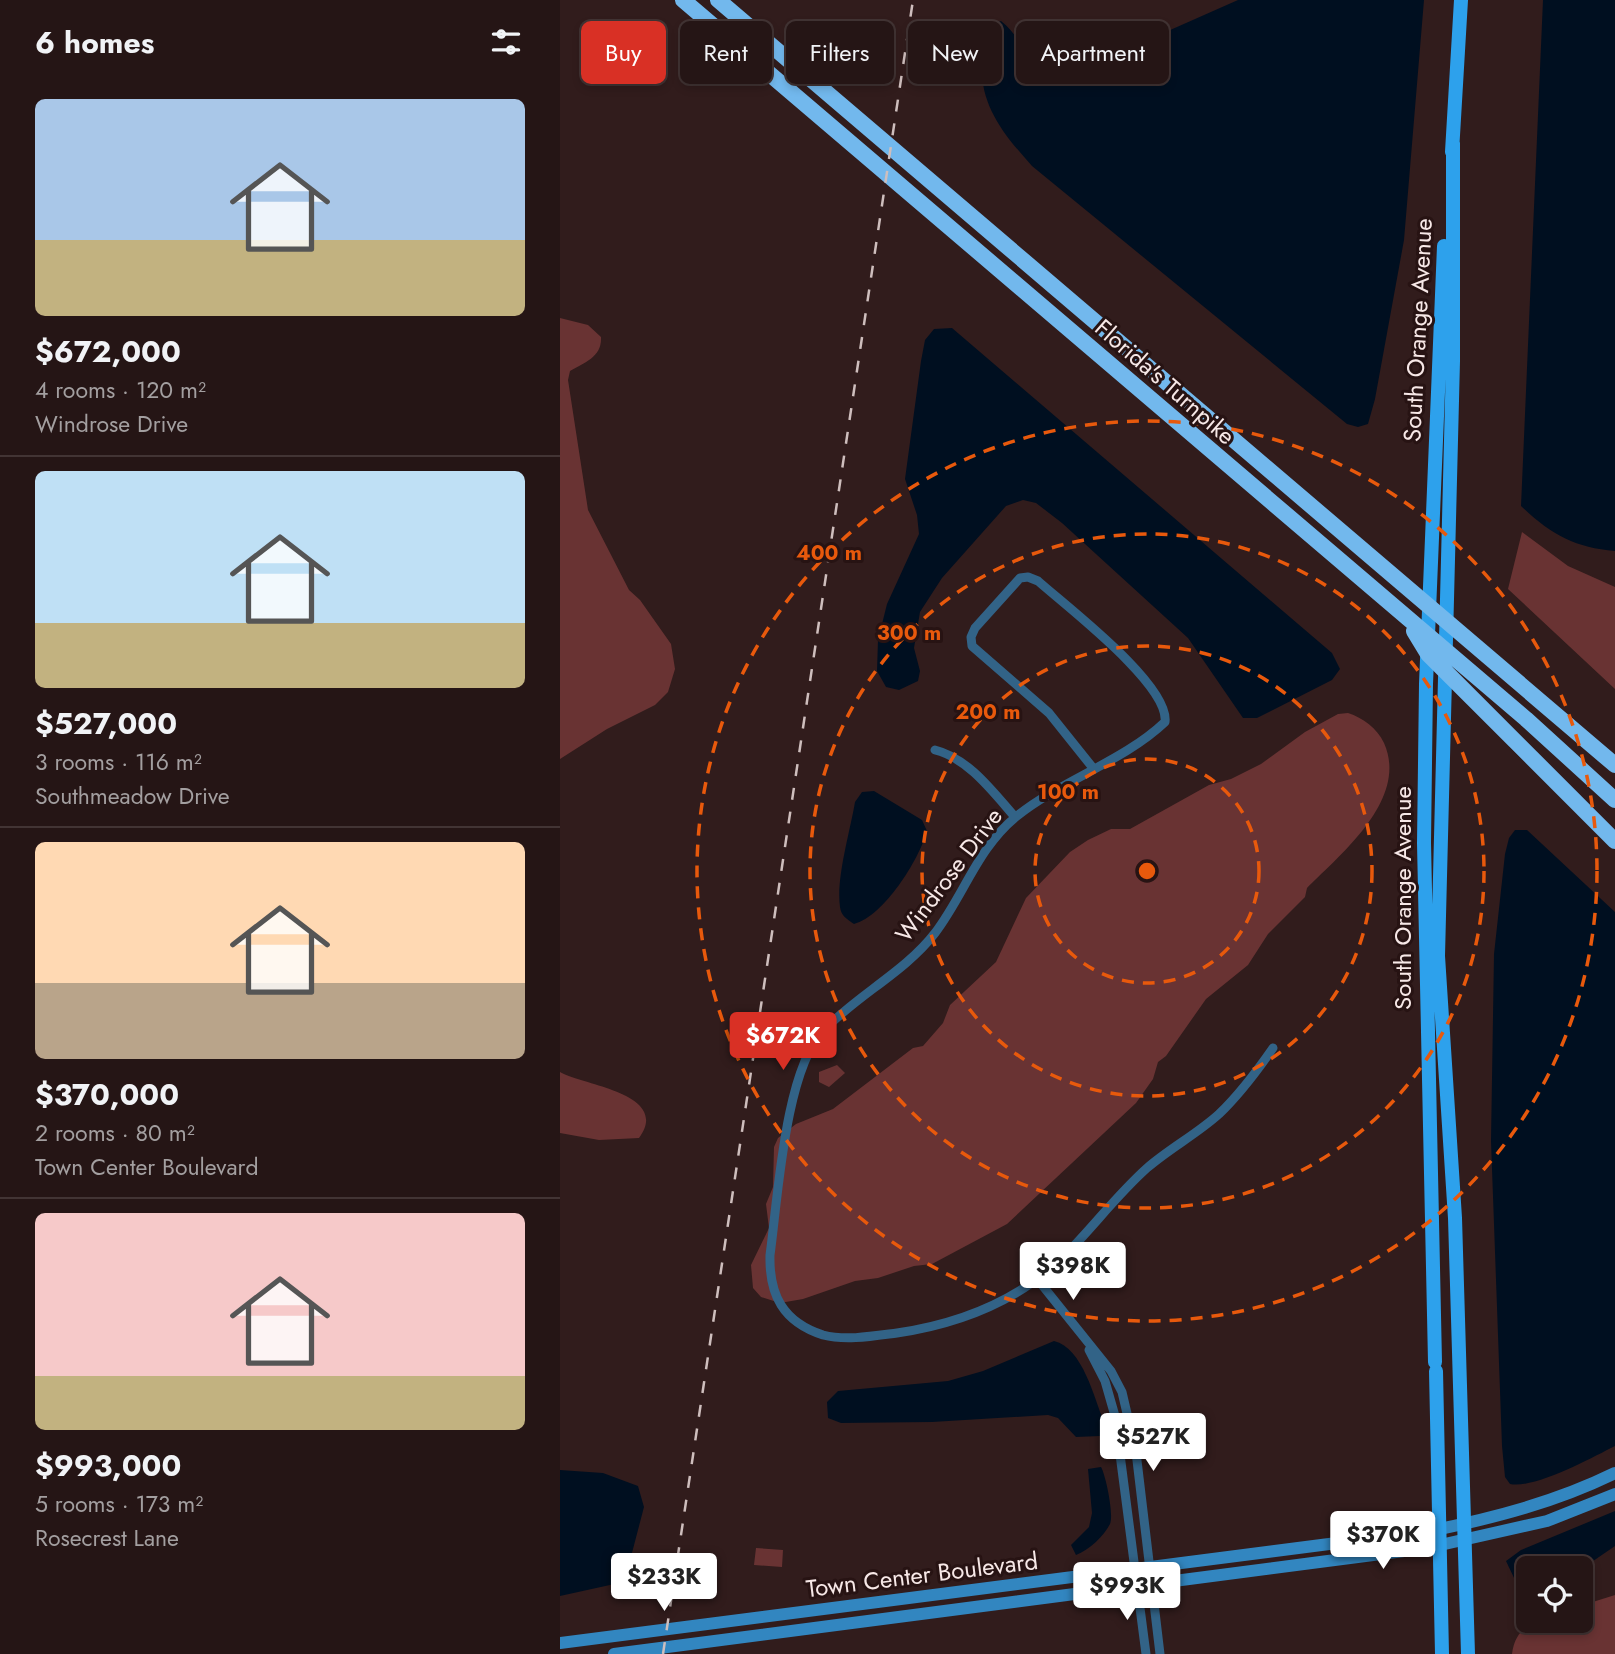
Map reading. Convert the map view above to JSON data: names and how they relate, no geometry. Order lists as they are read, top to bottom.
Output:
{
  "streets": {
    "highway": ["Florida's Turnpike"],
    "main road": ["South Orange Avenue", "Town Center Boulevard"],
    "street": ["Windrose Drive"]
  },
  "crossings": [
    ["South Orange Avenue", "Town Center Boulevard"]
  ],
  "page": {
    "heading": "6 homes",
    "chip": [
      "Buy",
      "Rent",
      "Filters",
      "New",
      "Apartment"
    ],
    "list": [
      {
        "name": "$672,000",
        "note": "4 rooms · 120 m² · Windrose Drive"
      },
      {
        "name": "$527,000",
        "note": "3 rooms · 116 m² · Southmeadow Drive"
      },
      {
        "name": "$370,000",
        "note": "2 rooms · 80 m² · Town Center Boulevard"
      },
      {
        "name": "$993,000",
        "note": "5 rooms · 173 m² · Rosecrest Lane"
      }
    ],
    "price": [
      "$672K",
      "$398K",
      "$527K",
      "$370K",
      "$233K",
      "$993K"
    ]
  },
  "rings": [
    "400 m",
    "300 m",
    "200 m",
    "100 m"
  ]
}
